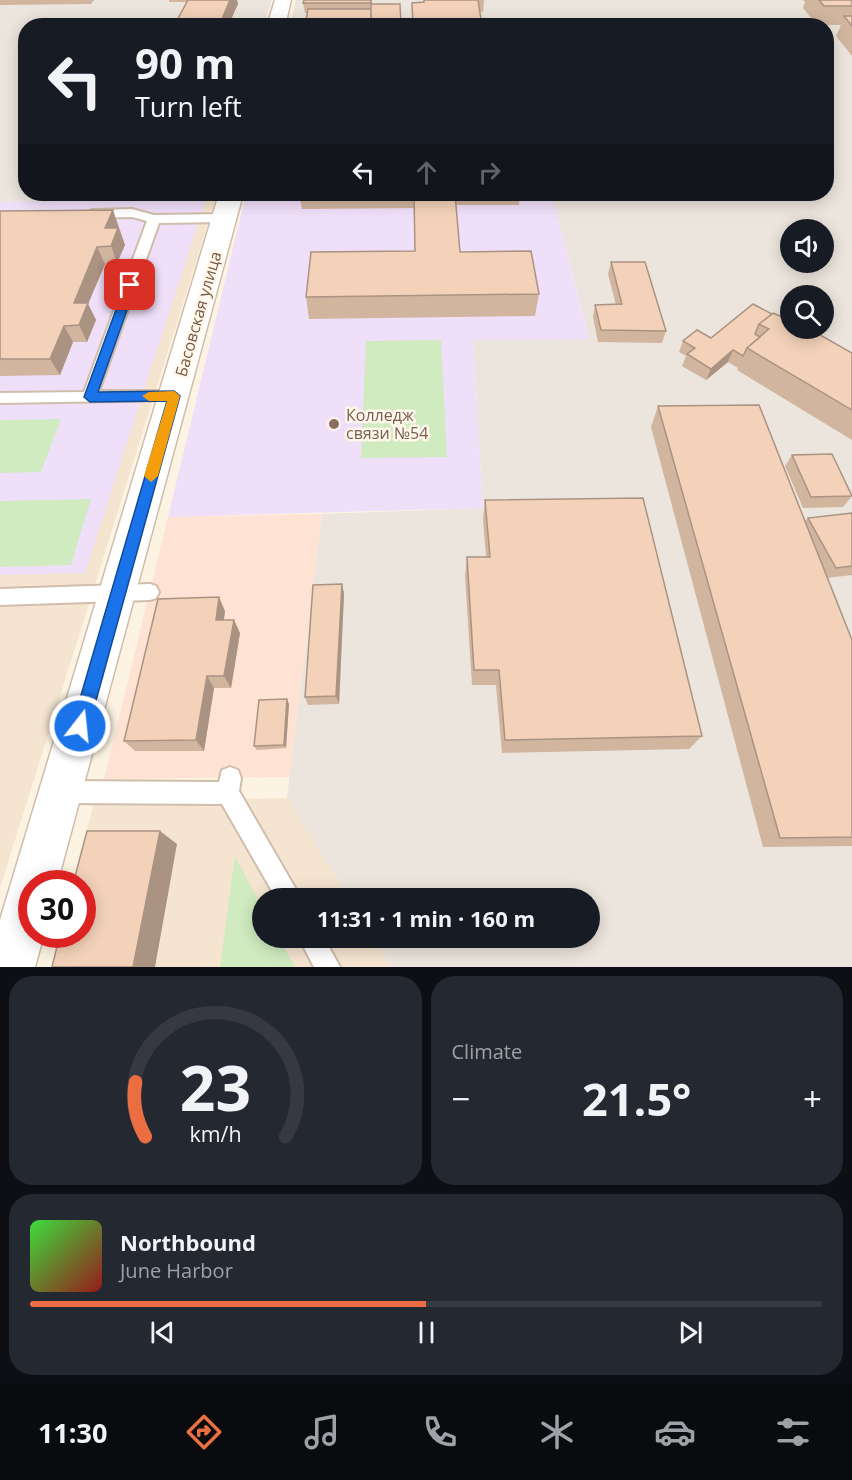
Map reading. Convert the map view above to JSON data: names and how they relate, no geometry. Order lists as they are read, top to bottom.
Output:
{
  "streets": {
    "street": ["Басовская улица"]
  },
  "places": ["Колледж связи №54"],
  "page": {
    "turn": ["90 m", "Turn left"],
    "limit": "30",
    "trip": "11:31 · 1 min · 160 m",
    "tile": "Climate",
    "heat": ["−", "21.5°", "+"],
    "song": ["Northbound", "June Harbor"],
    "tabs": "11:30",
    "gauge": ["23", "km/h"]
  }
}
